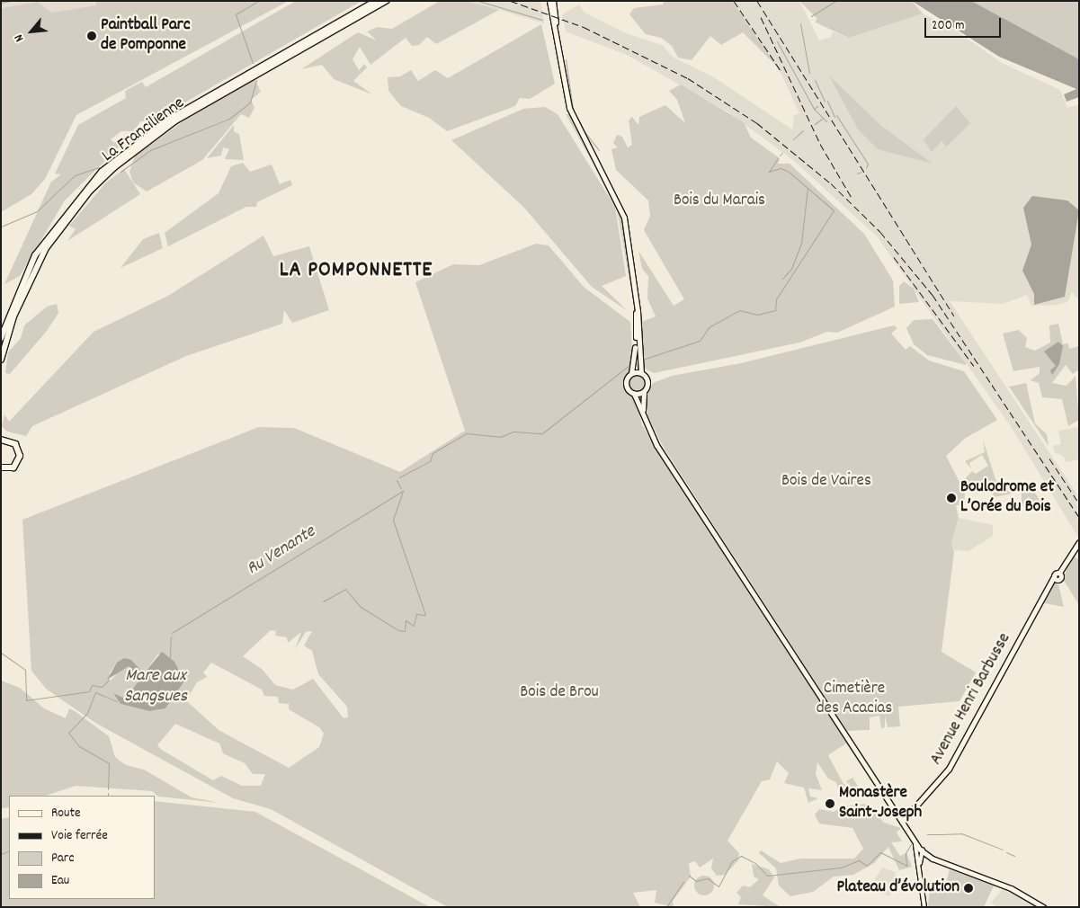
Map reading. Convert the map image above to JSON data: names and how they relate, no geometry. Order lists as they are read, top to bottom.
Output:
{
  "streets": {
    "highway": ["La Francilienne"],
    "main road": ["Avenue Henri Barbusse"]
  },
  "districts": ["LA POMPONNETTE"],
  "water": ["Ru Venante", "Mare aux Sangsues"],
  "parks": [
    "Bois du Marais",
    "Bois de Vaires",
    "Cimetière des Acacias",
    "Bois de Brou"
  ],
  "places": [
    "Paintball Parc de Pomponne",
    "Boulodrome et L’Orée du Bois",
    "Monastère Saint-Joseph",
    "Plateau d’évolution"
  ],
  "legend": [
    "Route",
    "Voie ferrée",
    "Parc",
    "Eau"
  ],
  "scale_bar": "200 m",
  "north": "bottom left"
}
